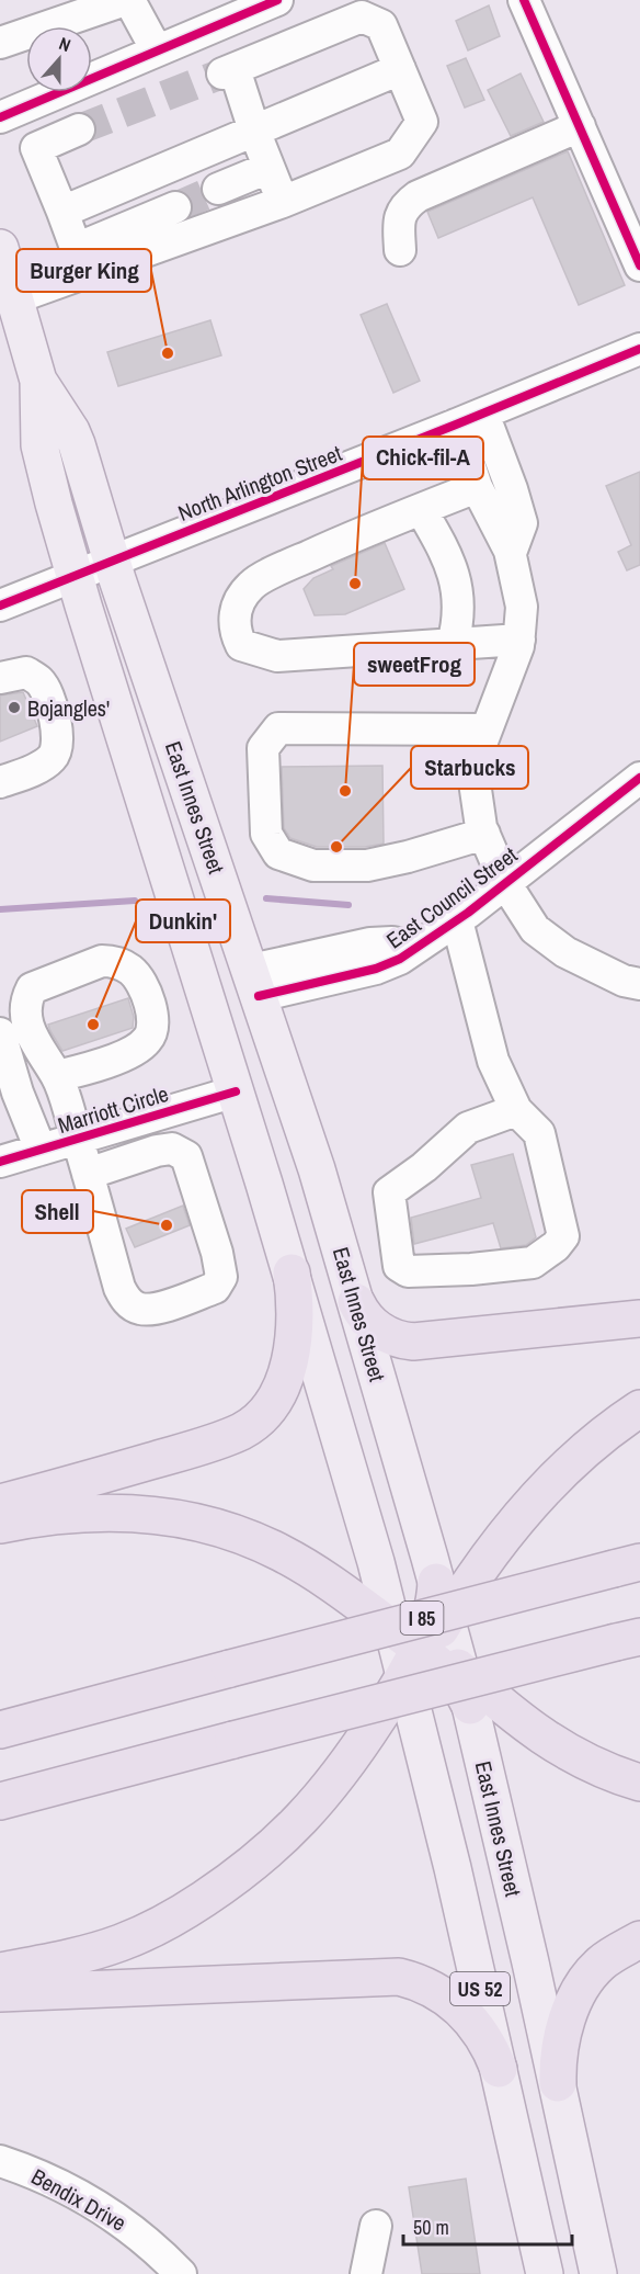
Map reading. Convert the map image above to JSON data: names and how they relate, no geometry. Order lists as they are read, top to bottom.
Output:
{
  "streets": {
    "highway": ["I 85"],
    "main road": ["East Innes Street", "US 52"],
    "street": [
      "North Arlington Street",
      "East Council Street",
      "Marriott Circle",
      "Bendix Drive"
    ]
  },
  "crossings": [
    ["North Arlington Street", "East Innes Street"],
    ["East Innes Street", "East Council Street"],
    ["East Innes Street", "Marriott Circle"]
  ],
  "places": [
    "Burger King",
    "Chick-fil-A",
    "Bojangles'",
    "sweetFrog",
    "Starbucks",
    "Dunkin'",
    "Shell"
  ],
  "scale_bar": "50 m",
  "north": "top"
}
